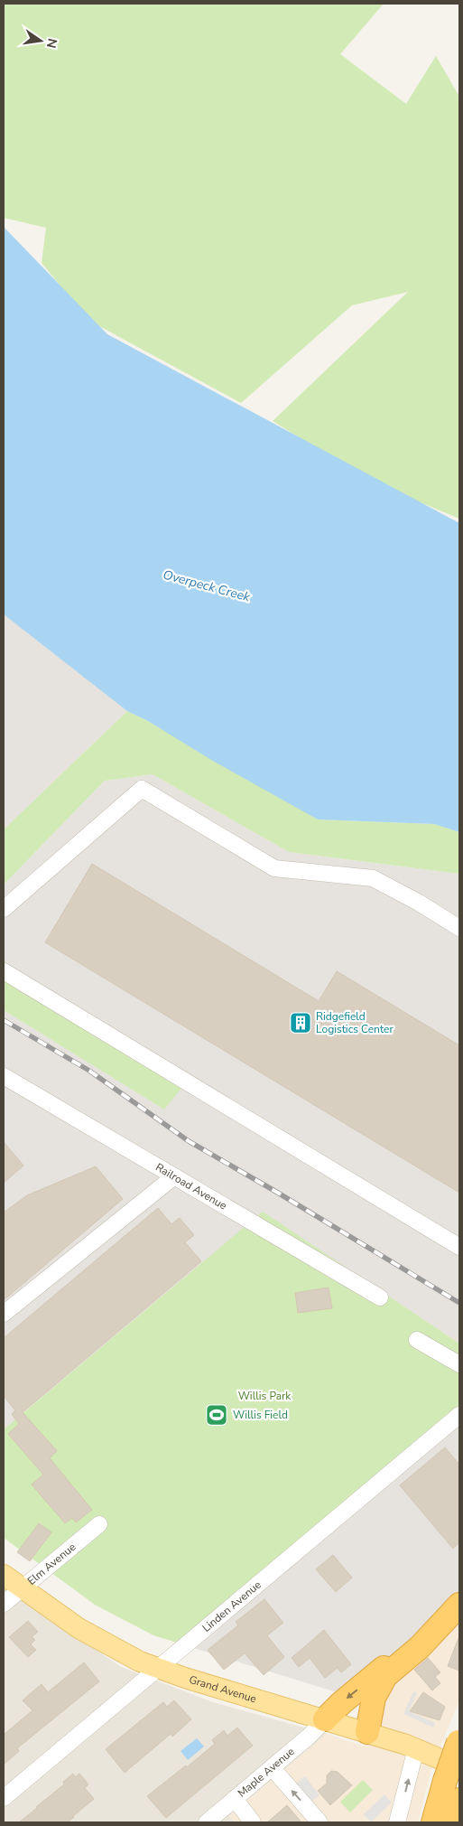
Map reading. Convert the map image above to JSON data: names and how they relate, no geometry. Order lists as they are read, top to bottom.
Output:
{
  "streets": {
    "main road": ["Grand Avenue"],
    "street": [
      "Railroad Avenue",
      "Elm Avenue",
      "Linden Avenue",
      "Maple Avenue"
    ]
  },
  "crossings": [
    ["Elm Avenue", "Grand Avenue"],
    ["Linden Avenue", "Grand Avenue"],
    ["Grand Avenue", "Maple Avenue"]
  ],
  "water": ["Overpeck Creek"],
  "parks": ["Willis Park"],
  "places": {
    "building": ["Ridgefield Logistics Center"],
    "sports": ["Willis Field"]
  },
  "north": "right"
}
